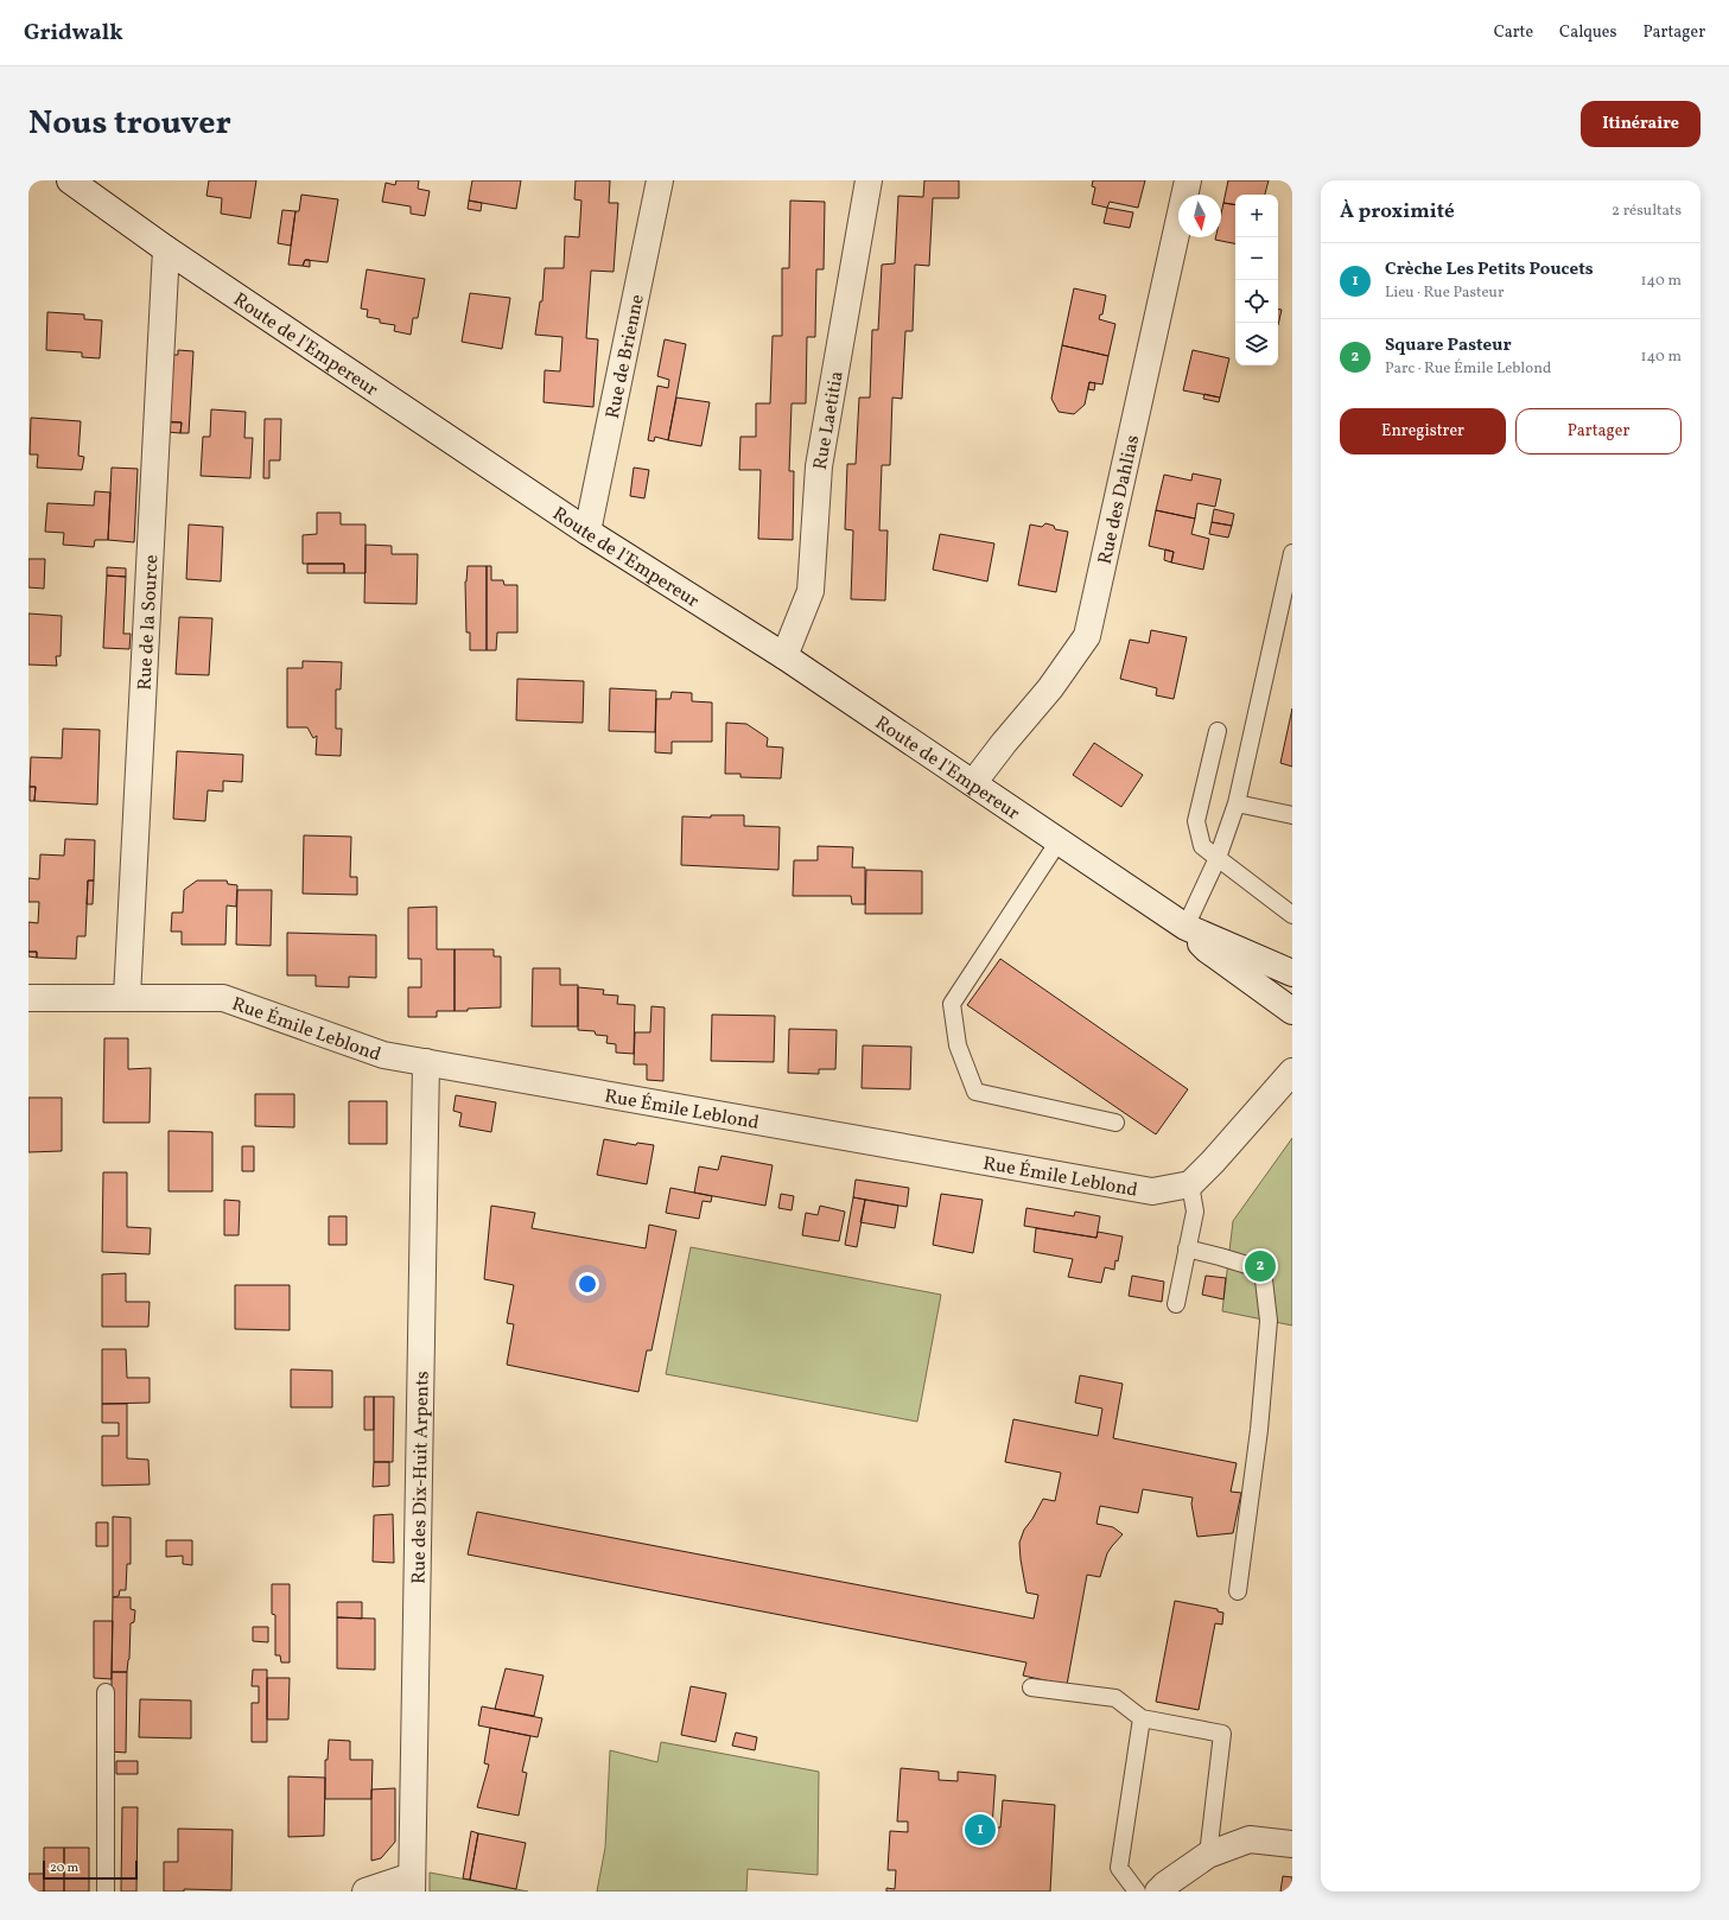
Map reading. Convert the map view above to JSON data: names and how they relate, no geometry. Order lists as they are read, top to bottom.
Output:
{
  "streets": {
    "street": [
      "Route de l'Empereur",
      "Rue de Brienne",
      "Rue Laetitia",
      "Rue des Dahlias",
      "Rue de la Source",
      "Rue Émile Leblond",
      "Rue des Dix-Huit Arpents"
    ]
  },
  "crossings": [
    ["Route de l'Empereur", "Rue de Brienne"],
    ["Route de l'Empereur", "Rue Laetitia"],
    ["Route de l'Empereur", "Rue des Dahlias"],
    ["Route de l'Empereur", "Rue de la Source"],
    ["Rue de la Source", "Rue Émile Leblond"],
    ["Rue Émile Leblond", "Rue des Dix-Huit Arpents"]
  ],
  "scale_bar": "20 m",
  "north": "bottom",
  "page": {
    "header": "Gridwalk",
    "nav": ["Carte", "Calques", "Partager"],
    "title": "Nous trouver",
    "buttons": [
      "Itinéraire",
      ["Enregistrer", "Partager"]
    ],
    "heading": ["À proximité", "2 résultats"],
    "map_buttons": ["+", "−"],
    "list": [
      {
        "mark": "1",
        "name": "Crèche Les Petits Poucets",
        "note": "Lieu · Rue Pasteur",
        "value": "140 m"
      },
      {
        "mark": "2",
        "name": "Square Pasteur",
        "note": "Parc · Rue Émile Leblond",
        "value": "140 m"
      }
    ],
    "pins": ["2", "1"],
    "scale": "20 m"
  }
}
